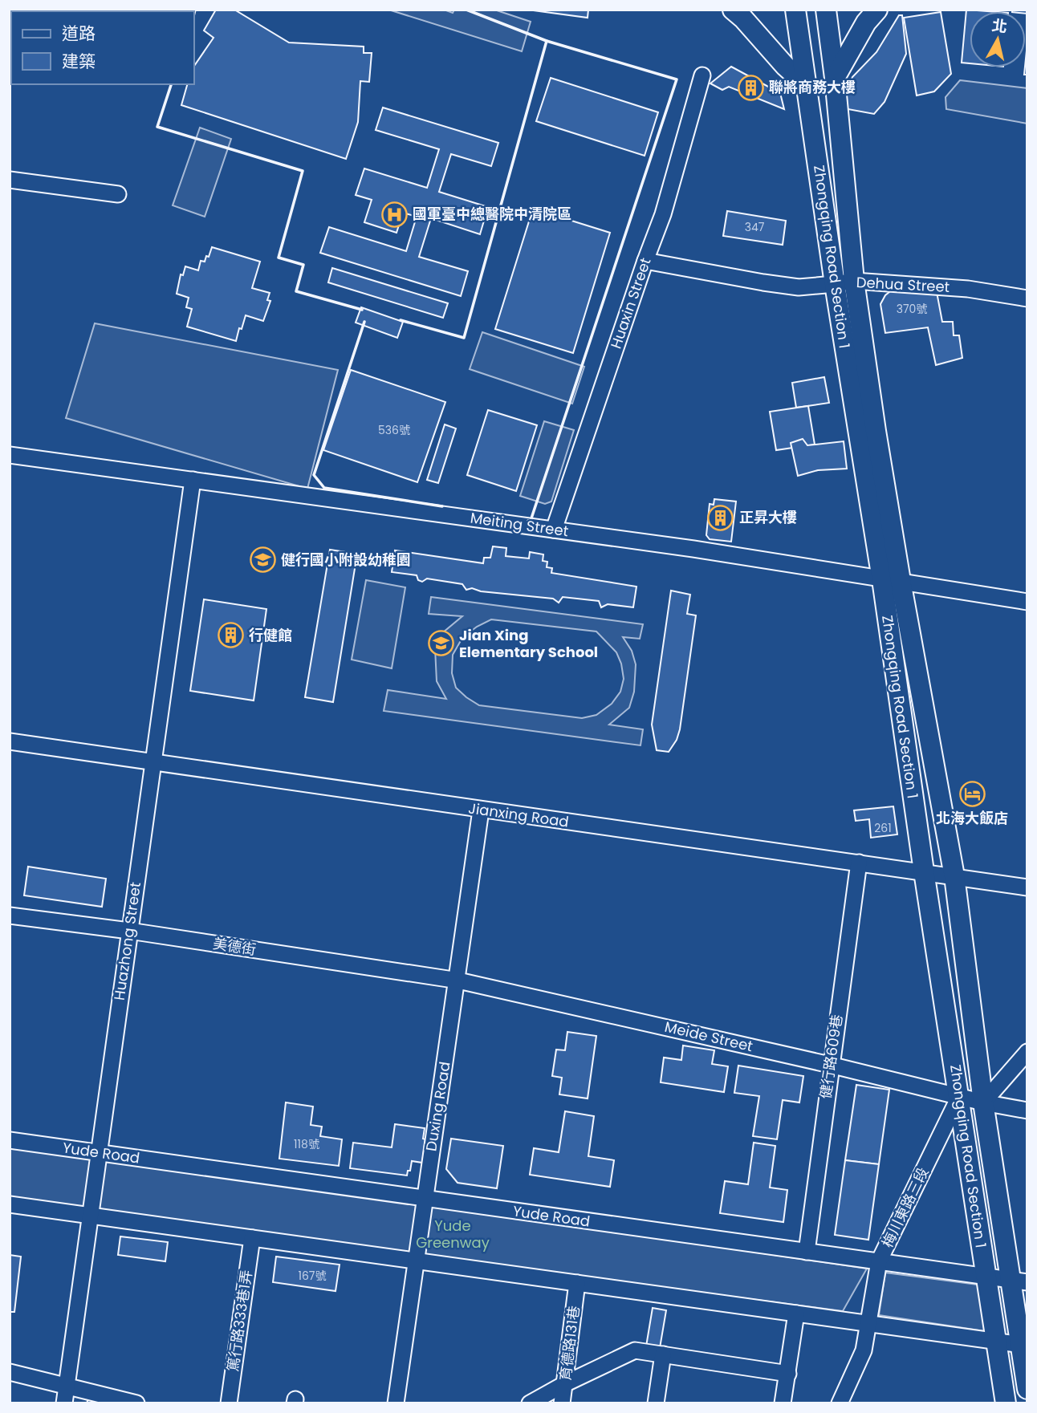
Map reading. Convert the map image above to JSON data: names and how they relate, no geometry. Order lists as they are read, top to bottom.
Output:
{
  "streets": {
    "main road": ["Zhongqing Road Section 1"],
    "street": [
      "Dehua Street",
      "Huaxin Street",
      "Meiting Street",
      "Jianxing Road",
      "Huazhong Street",
      "美德街",
      "Meide Street",
      "健行路609巷",
      "Duxing Road",
      "Yude Road",
      "梅川東路三段",
      "篤行路333巷1弄",
      "育德路131巷"
    ]
  },
  "crossings": [
    ["Zhongqing Road Section 1", "Dehua Street"],
    ["Zhongqing Road Section 1", "Meiting Street"],
    ["Zhongqing Road Section 1", "Jianxing Road"],
    ["Zhongqing Road Section 1", "Meide Street"],
    ["Zhongqing Road Section 1", "Yude Road"],
    ["Zhongqing Road Section 1", "梅川東路三段"],
    ["Dehua Street", "Huaxin Street"],
    ["Huaxin Street", "Meiting Street"],
    ["Meiting Street", "Huazhong Street"],
    ["Jianxing Road", "Huazhong Street"],
    ["Jianxing Road", "健行路609巷"],
    ["Jianxing Road", "Duxing Road"],
    ["Huazhong Street", "美德街"],
    ["Huazhong Street", "Yude Road"],
    ["美德街", "Meide Street"],
    ["美德街", "Duxing Road"],
    ["Meide Street", "健行路609巷"],
    ["Meide Street", "Duxing Road"],
    ["Meide Street", "梅川東路三段"],
    ["健行路609巷", "Yude Road"],
    ["Duxing Road", "Yude Road"],
    ["Yude Road", "梅川東路三段"]
  ],
  "parks": ["Yude Greenway"],
  "places": {
    "building": ["聯將商務大樓", "正昇大樓", "行健館"],
    "hospital": ["國軍臺中總醫院中清院區"],
    "school or university": ["健行國小附設幼稚園", "Jian Xing Elementary School"],
    "hotel": ["北海大飯店"]
  },
  "house_numbers": [
    "347",
    "370號",
    "536號",
    "261",
    "118號",
    "167號"
  ],
  "legend": ["道路", "建築"],
  "north": "top"
}
